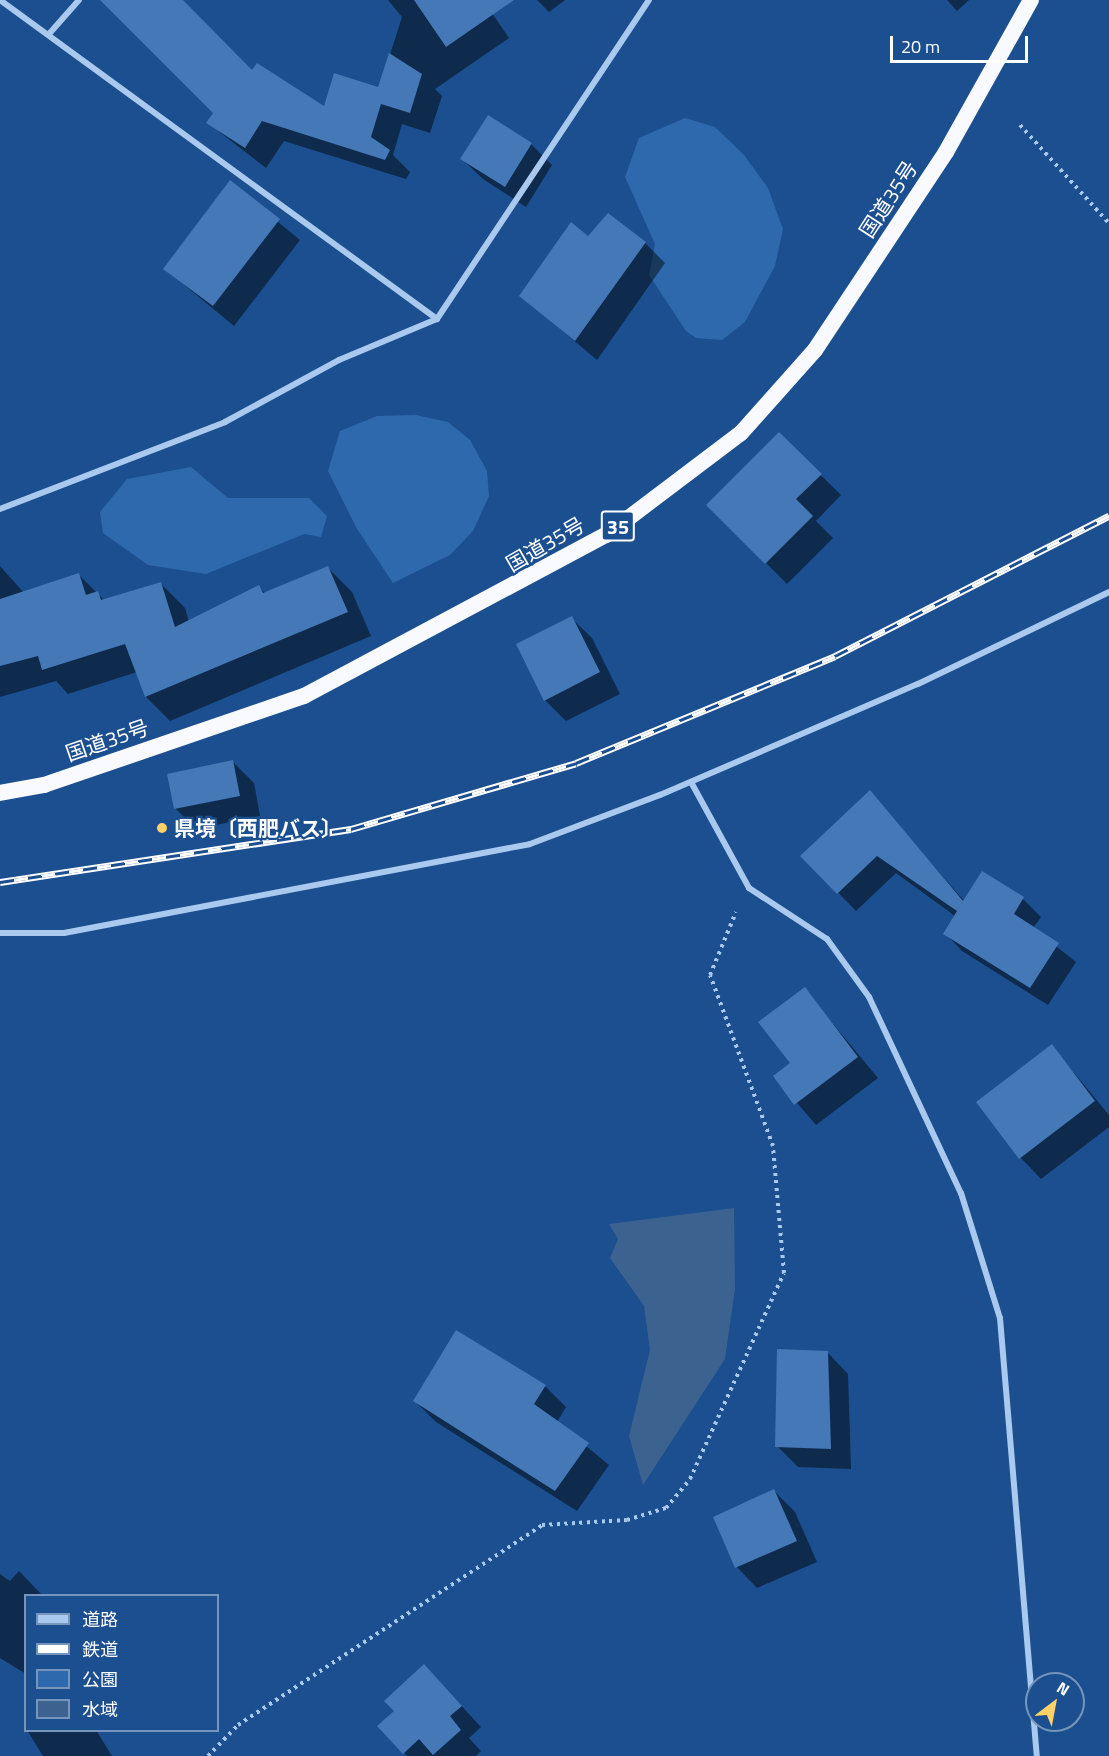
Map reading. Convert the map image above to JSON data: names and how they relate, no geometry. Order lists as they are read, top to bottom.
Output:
{
  "streets": {
    "highway": ["国道35号", "35"]
  },
  "places": ["県境〔西肥バス〕"],
  "legend": [
    "道路",
    "鉄道",
    "公園",
    "水域"
  ],
  "scale_bar": "20 m",
  "north": "top right"
}
